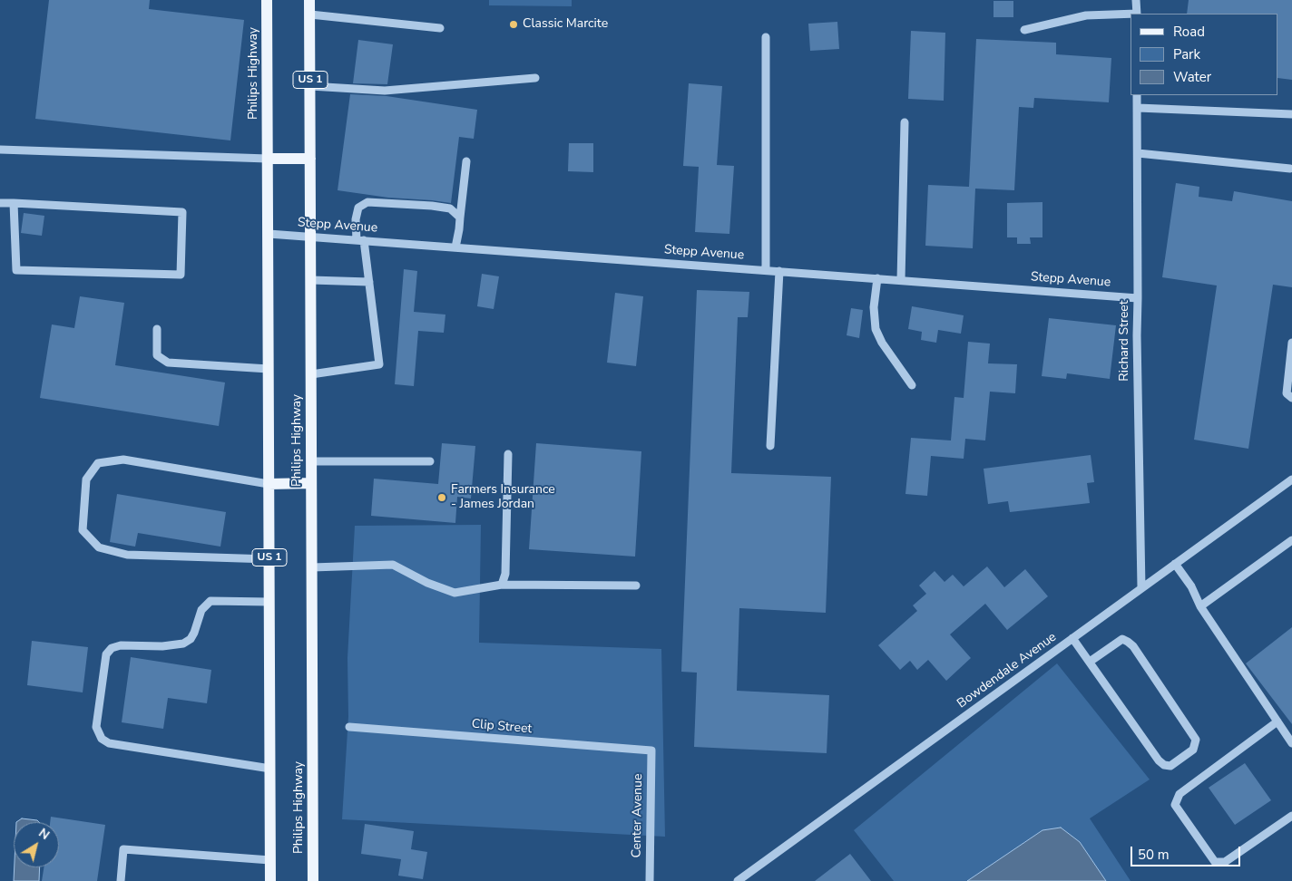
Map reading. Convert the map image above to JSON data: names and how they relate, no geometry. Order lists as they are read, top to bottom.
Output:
{
  "streets": {
    "main road": ["Philips Highway", "US 1"],
    "street": [
      "Stepp Avenue",
      "Richard Street",
      "Bowdendale Avenue",
      "Clip Street",
      "Center Avenue"
    ]
  },
  "crossings": [
    ["Philips Highway", "Stepp Avenue"],
    ["Stepp Avenue", "Richard Street"],
    ["Richard Street", "Bowdendale Avenue"],
    ["Clip Street", "Center Avenue"]
  ],
  "places": ["Classic Marcite", "Farmers Insurance - James Jordan"],
  "legend": ["Road", "Park", "Water"],
  "scale_bar": "50 m",
  "north": "top right"
}
